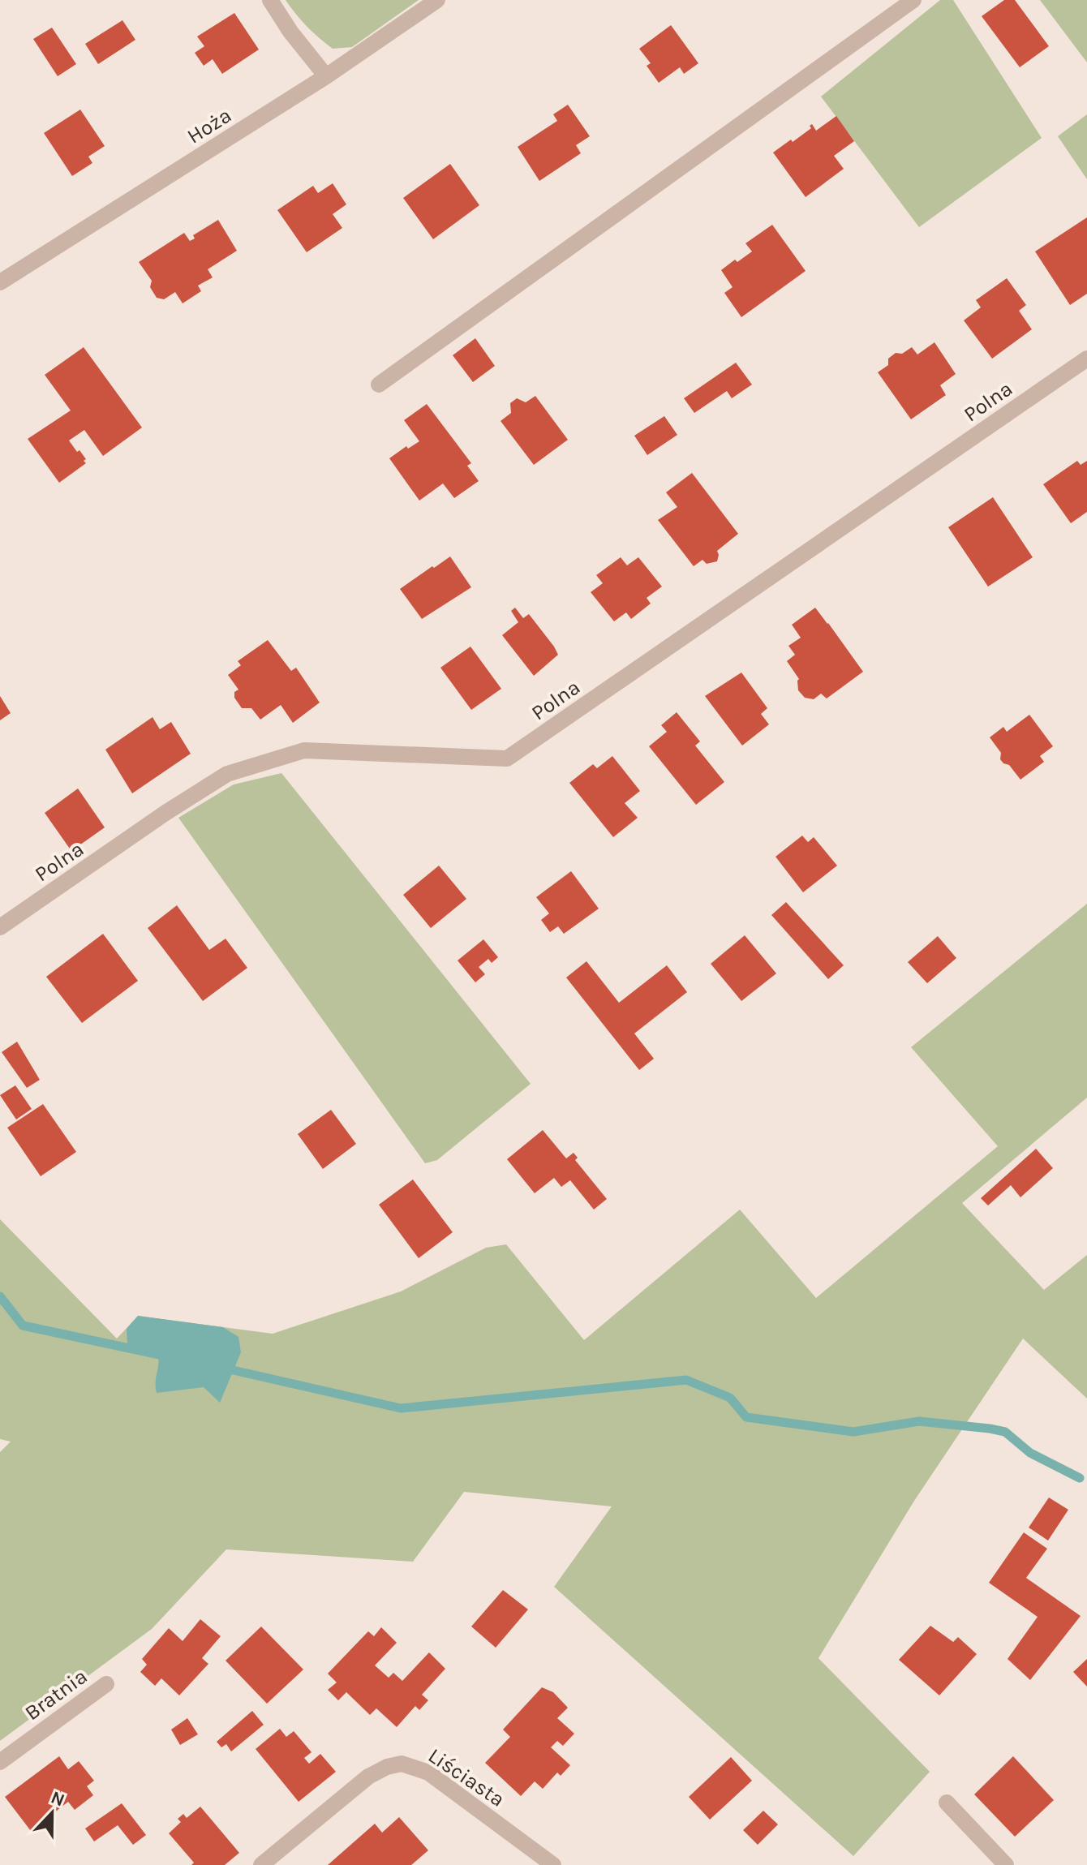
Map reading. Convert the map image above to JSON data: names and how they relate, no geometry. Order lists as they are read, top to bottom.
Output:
{
  "streets": {
    "street": [
      "Hoża",
      "Polna",
      "Bratnia",
      "Liściasta"
    ]
  },
  "north": "top"
}
